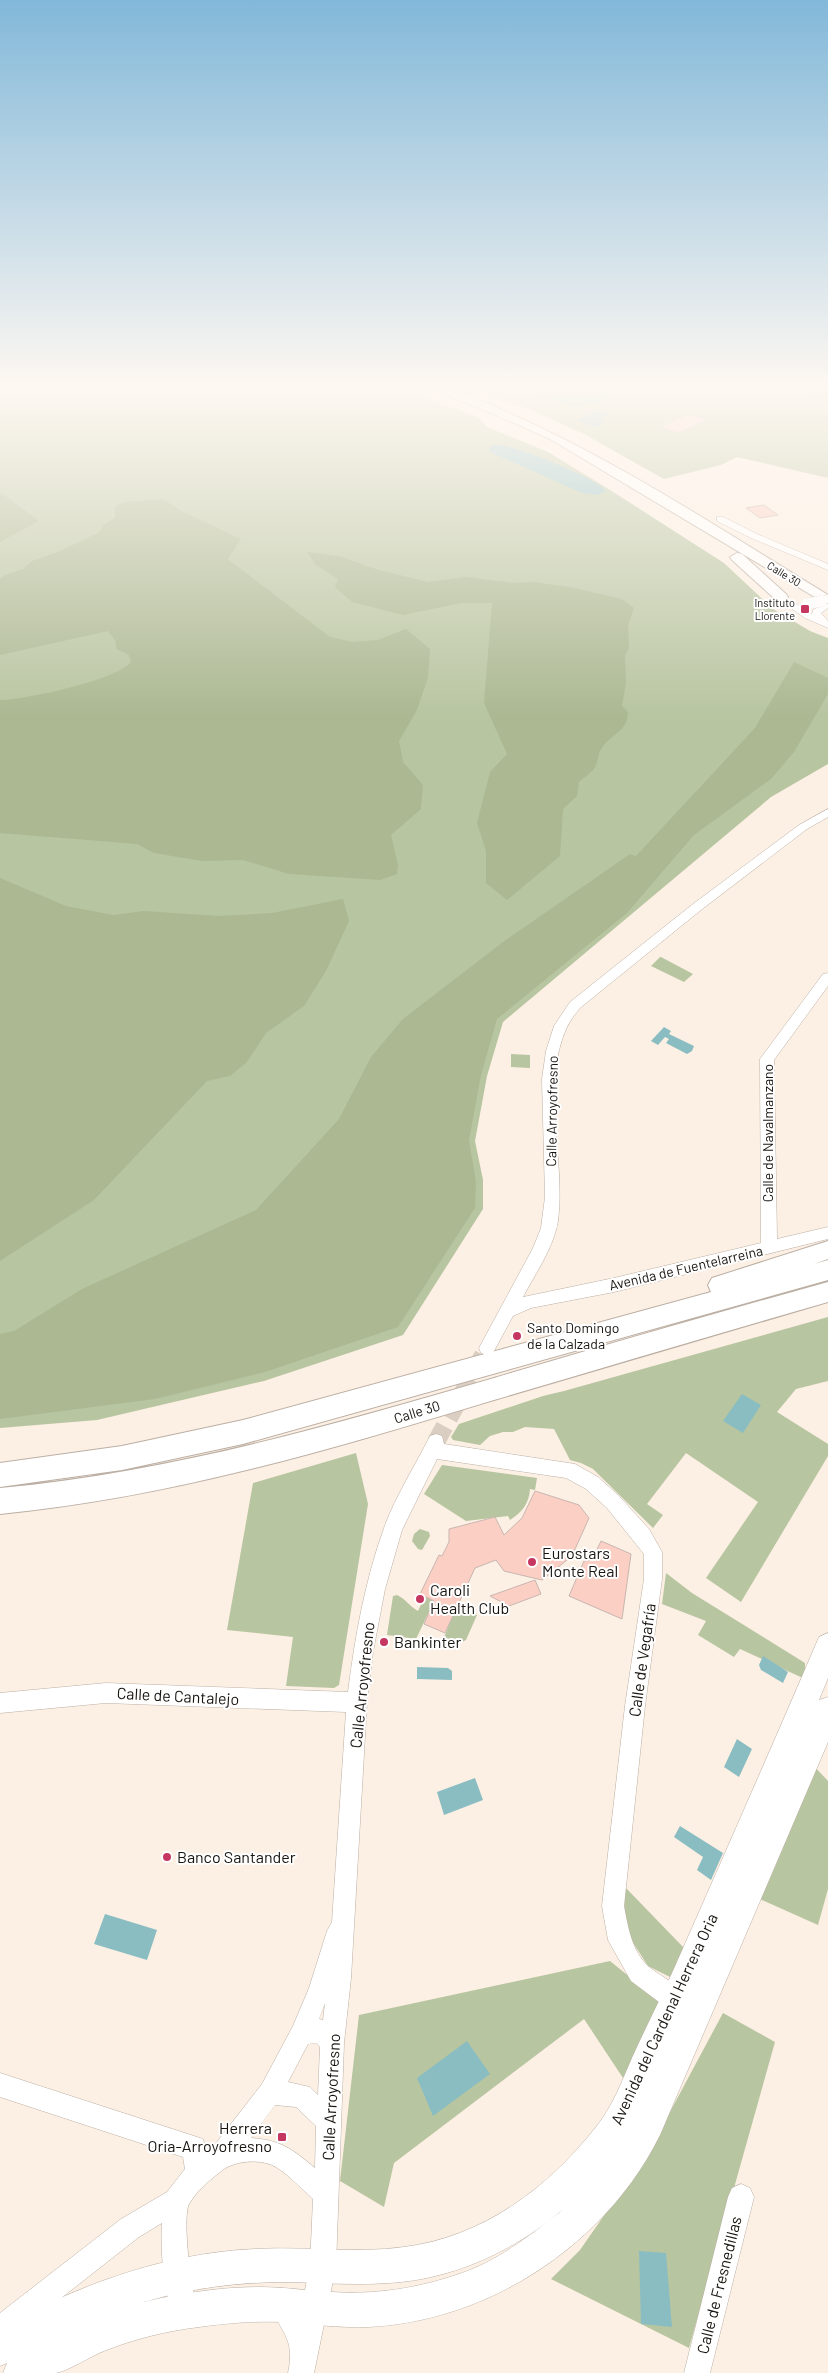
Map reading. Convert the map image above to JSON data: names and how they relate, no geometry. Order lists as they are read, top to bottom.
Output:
{
  "streets": {
    "highway": ["Calle 30"],
    "main road": ["Avenida del Cardenal Herrera Oria"],
    "street": [
      "Calle Arroyofresno",
      "Calle de Navalmanzano",
      "Avenida de Fuentelarreina",
      "Calle de Vegafría",
      "Calle de Cantalejo",
      "Calle de Fresnedillas"
    ]
  },
  "crossings": [
    ["Calle 30", "Calle Arroyofresno"],
    ["Calle Arroyofresno", "Avenida de Fuentelarreina"],
    ["Calle Arroyofresno", "Calle de Vegafría"],
    ["Calle Arroyofresno", "Calle de Cantalejo"],
    ["Calle Arroyofresno", "Avenida del Cardenal Herrera Oria"],
    ["Calle de Navalmanzano", "Avenida de Fuentelarreina"],
    ["Calle de Vegafría", "Avenida del Cardenal Herrera Oria"]
  ],
  "places": {
    "transit": ["Instituto Llorente", "Herrera Oria-Arroyofresno"],
    "other": [
      "Santo Domingo de la Calzada",
      "Eurostars Monte Real",
      "Caroli Health Club",
      "Bankinter",
      "Banco Santander"
    ]
  }
}
